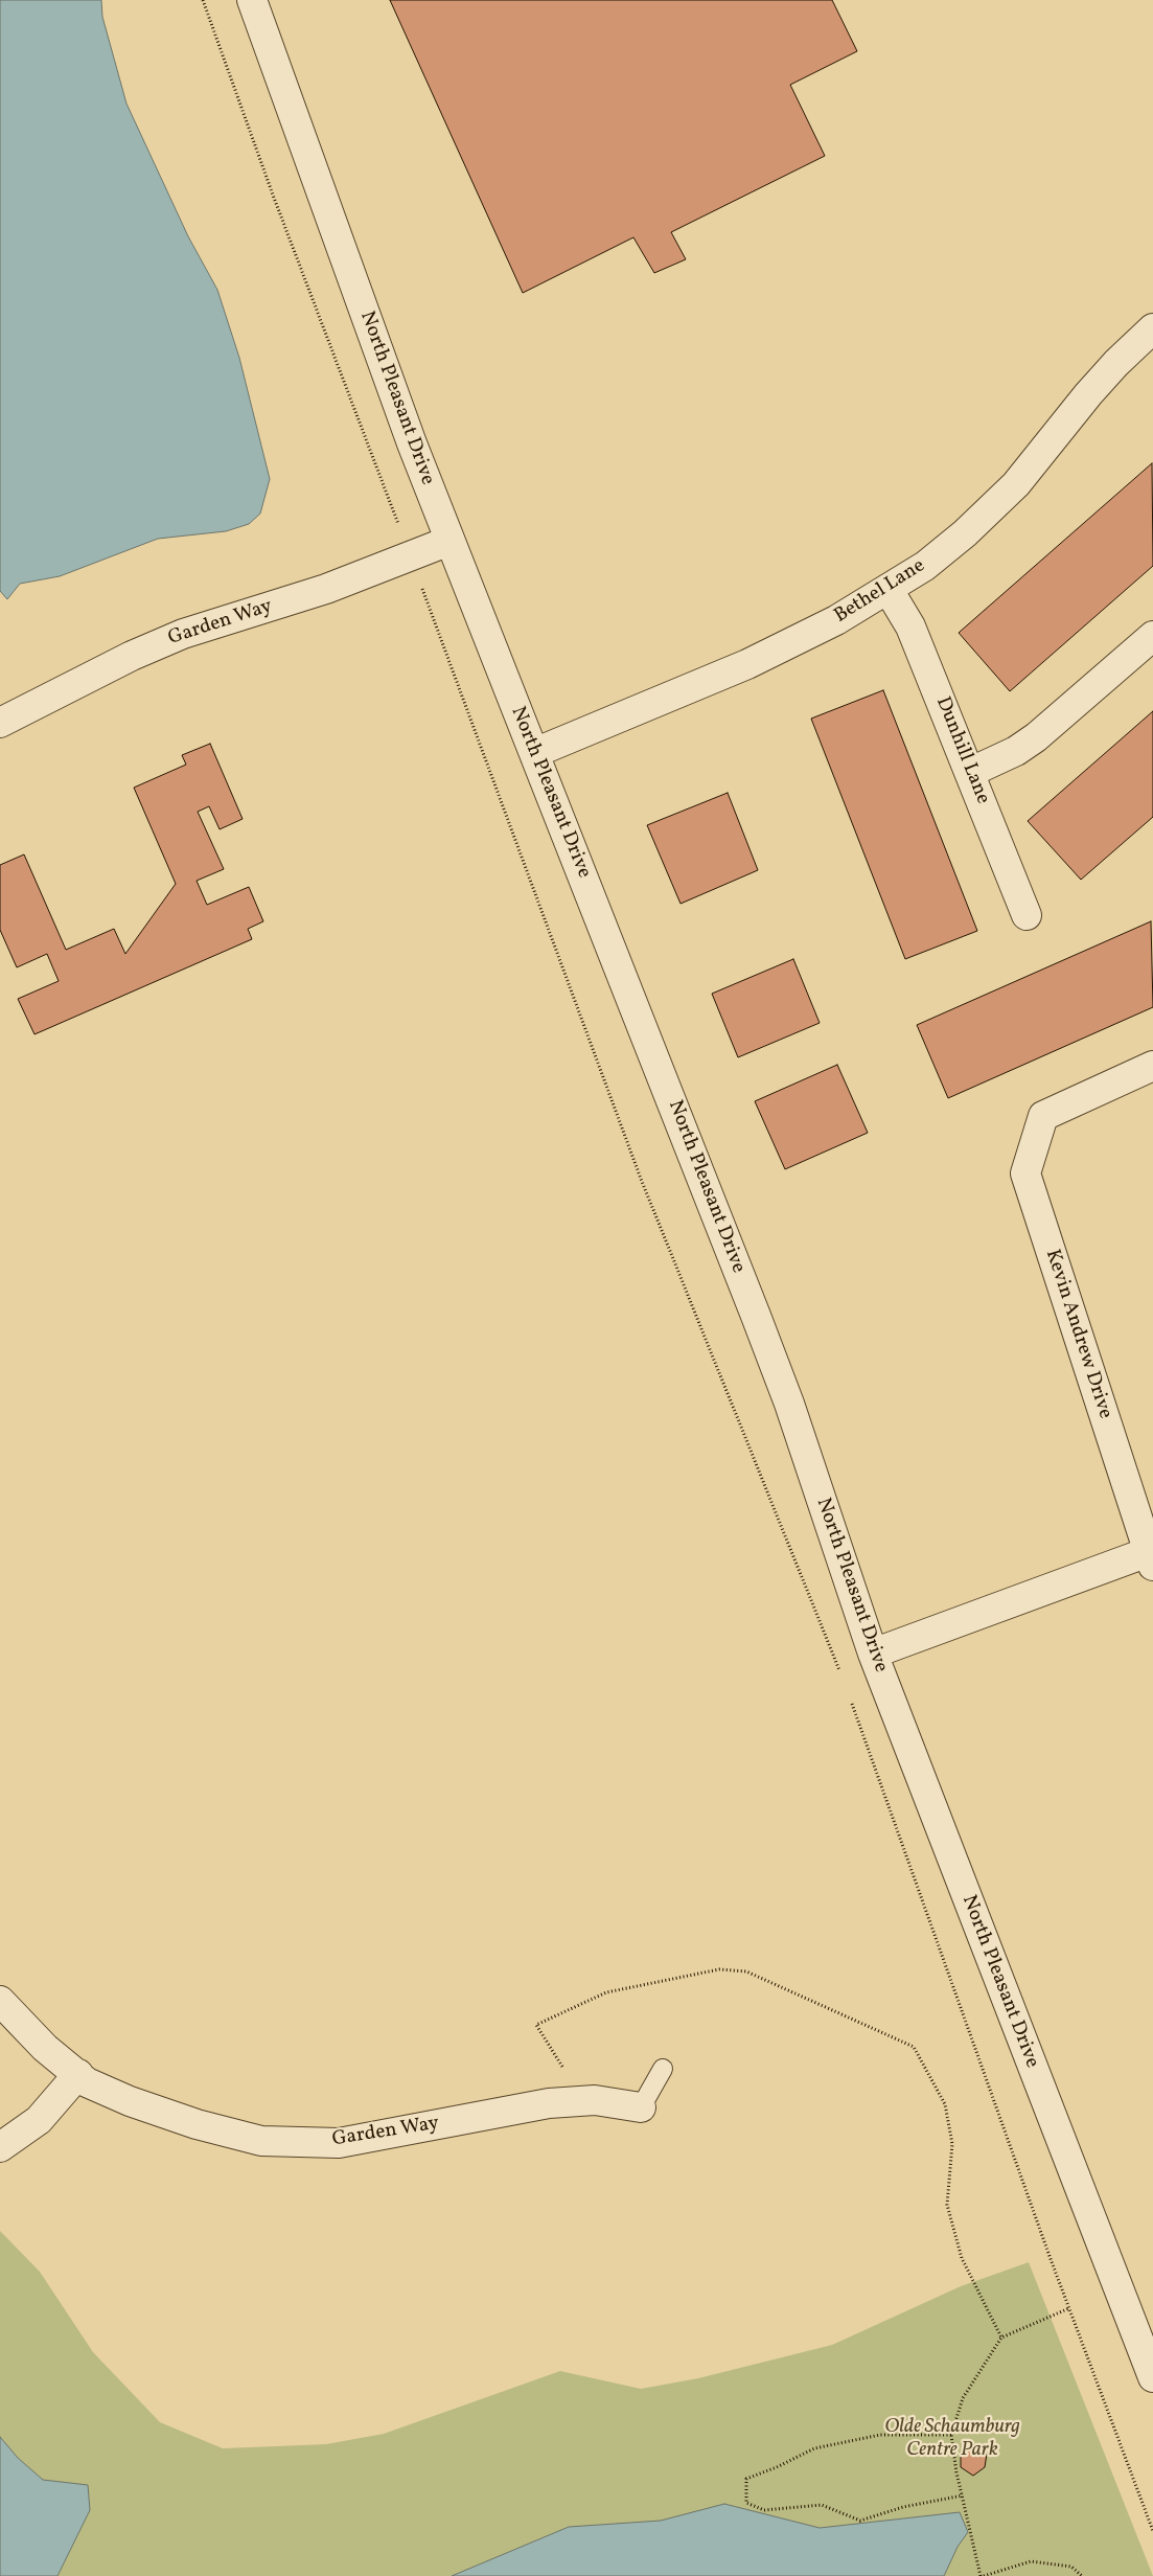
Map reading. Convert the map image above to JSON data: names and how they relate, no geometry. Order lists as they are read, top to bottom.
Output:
{
  "streets": {
    "street": [
      "North Pleasant Drive",
      "Bethel Lane",
      "Garden Way",
      "Dunhill Lane",
      "Kevin Andrew Drive"
    ]
  },
  "crossings": [
    ["North Pleasant Drive", "Bethel Lane"],
    ["North Pleasant Drive", "Garden Way"],
    ["North Pleasant Drive", "Kevin Andrew Drive"],
    ["Bethel Lane", "Dunhill Lane"]
  ],
  "parks": ["Olde Schaumburg Centre Park"]
}
